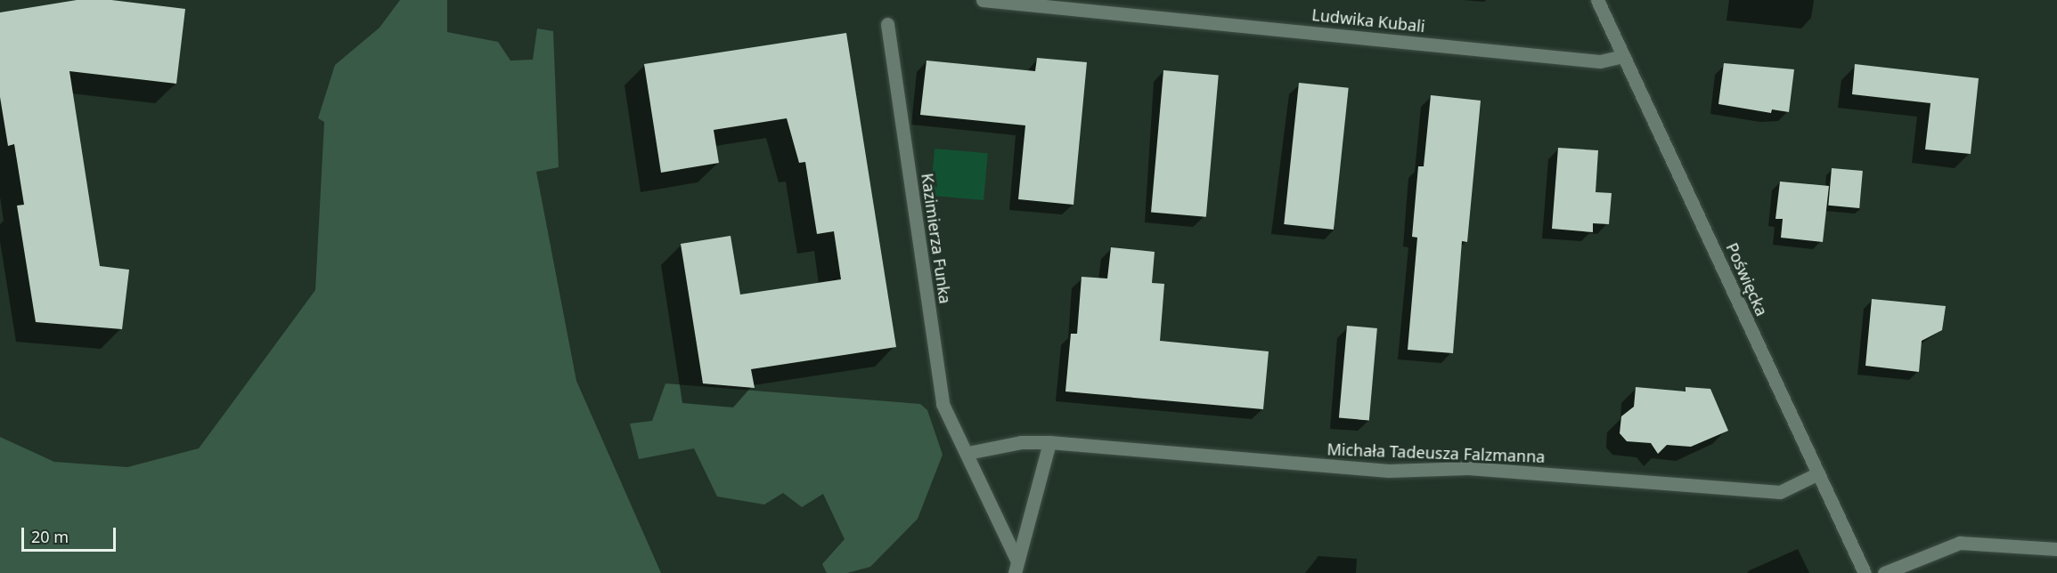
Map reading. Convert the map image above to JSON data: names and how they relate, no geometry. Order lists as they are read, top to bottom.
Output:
{
  "streets": {
    "street": [
      "Ludwika Kubali",
      "Kazimierza Funka",
      "Poświęcka",
      "Michała Tadeusza Falzmanna"
    ]
  },
  "crossings": [
    ["Ludwika Kubali", "Poświęcka"],
    ["Kazimierza Funka", "Michała Tadeusza Falzmanna"],
    ["Poświęcka", "Michała Tadeusza Falzmanna"]
  ],
  "scale_bar": "20 m"
}
